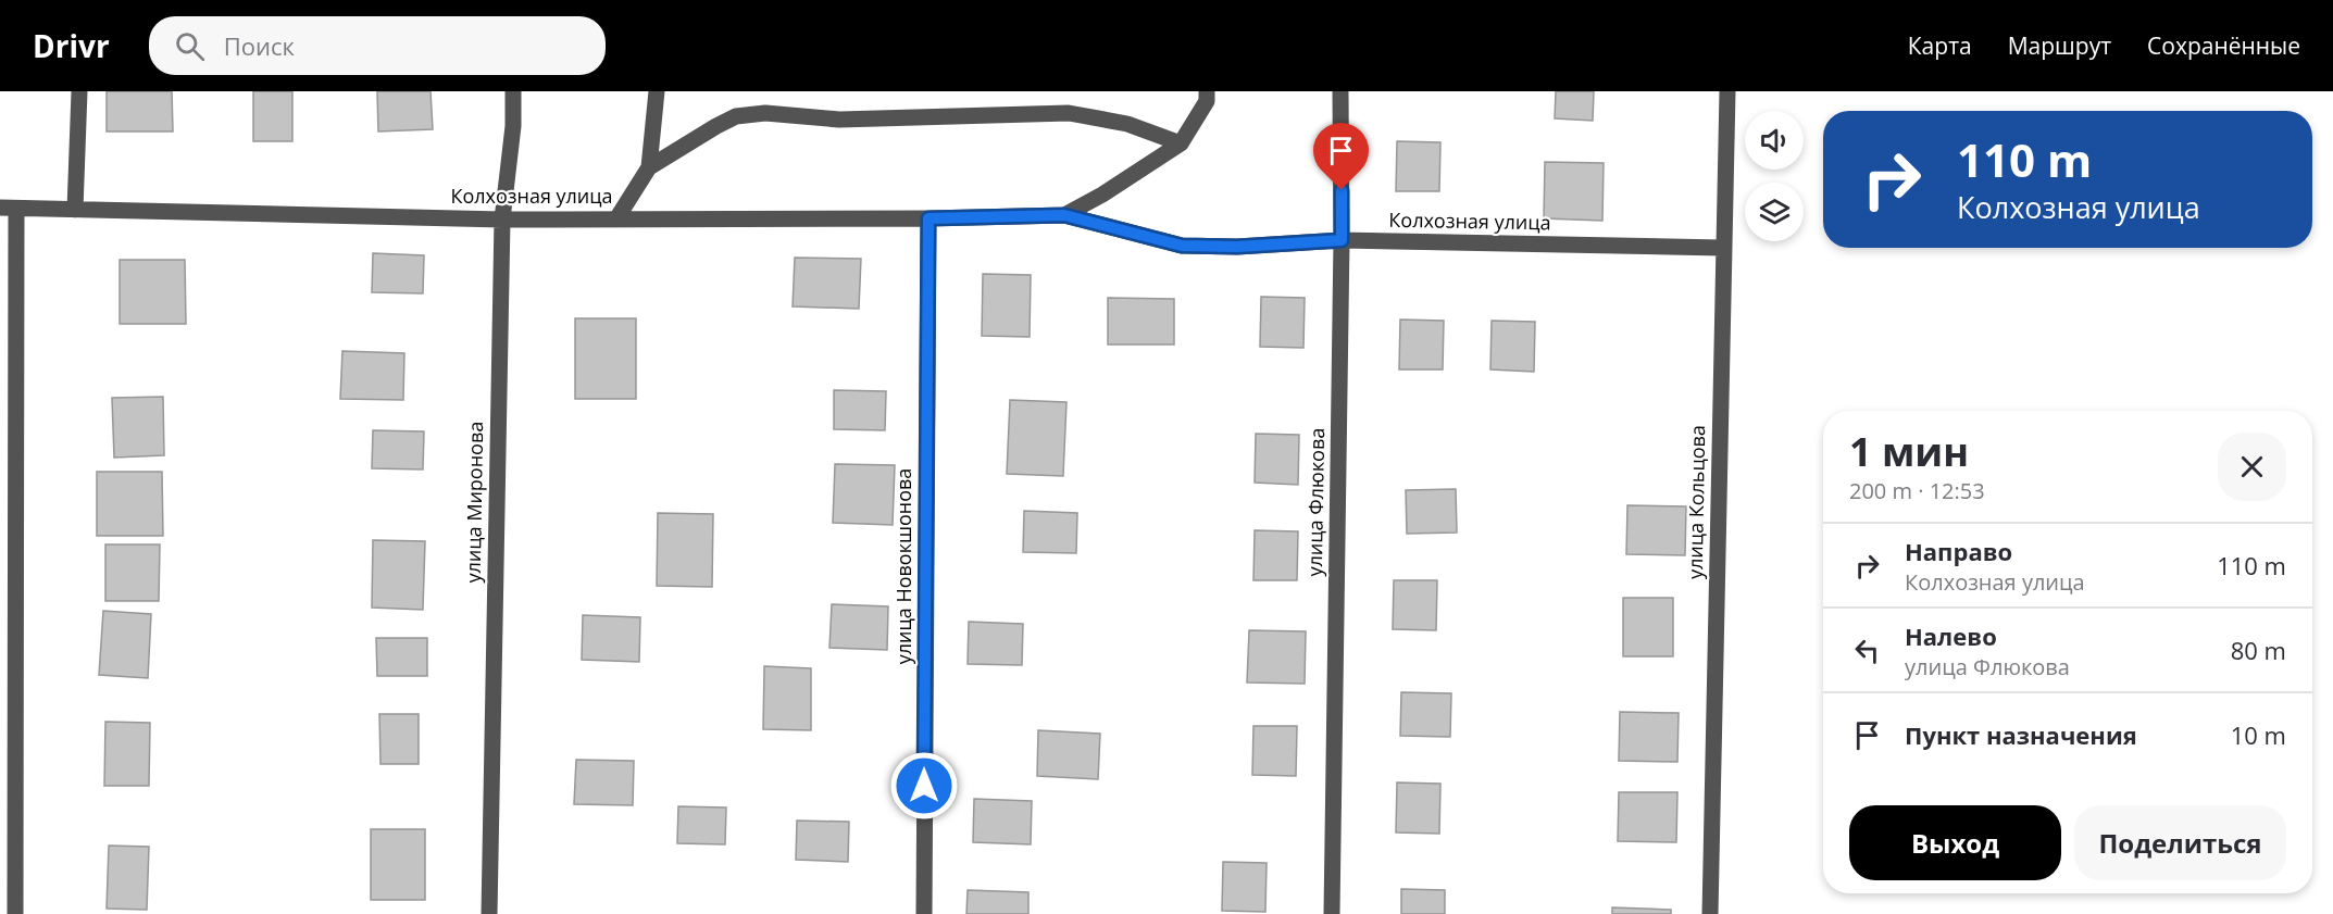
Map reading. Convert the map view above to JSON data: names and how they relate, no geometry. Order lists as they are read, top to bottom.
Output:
{
  "streets": {
    "street": [
      "Колхозная улица",
      "улица Миронова",
      "улица Флюкова",
      "улица Кольцова",
      "улица Новокшонова"
    ]
  },
  "crossings": [
    ["Колхозная улица", "улица Миронова"],
    ["Колхозная улица", "улица Флюкова"],
    ["Колхозная улица", "улица Кольцова"],
    ["Колхозная улица", "улица Новокшонова"]
  ],
  "page": {
    "header": "Drivr",
    "search": "Поиск",
    "nav": ["Карта", "Маршрут", "Сохранённые"],
    "turn": ["110 m", "Колхозная улица"],
    "heading": ["1 мин", "200 m · 12:53"],
    "list": [
      {
        "name": "Направо",
        "note": "Колхозная улица",
        "value": "110 m"
      },
      {
        "name": "Налево",
        "note": "улица Флюкова",
        "value": "80 m"
      },
      {
        "name": "Пункт назначения",
        "value": "10 m"
      }
    ],
    "buttons": ["Выход", "Поделиться"]
  }
}
